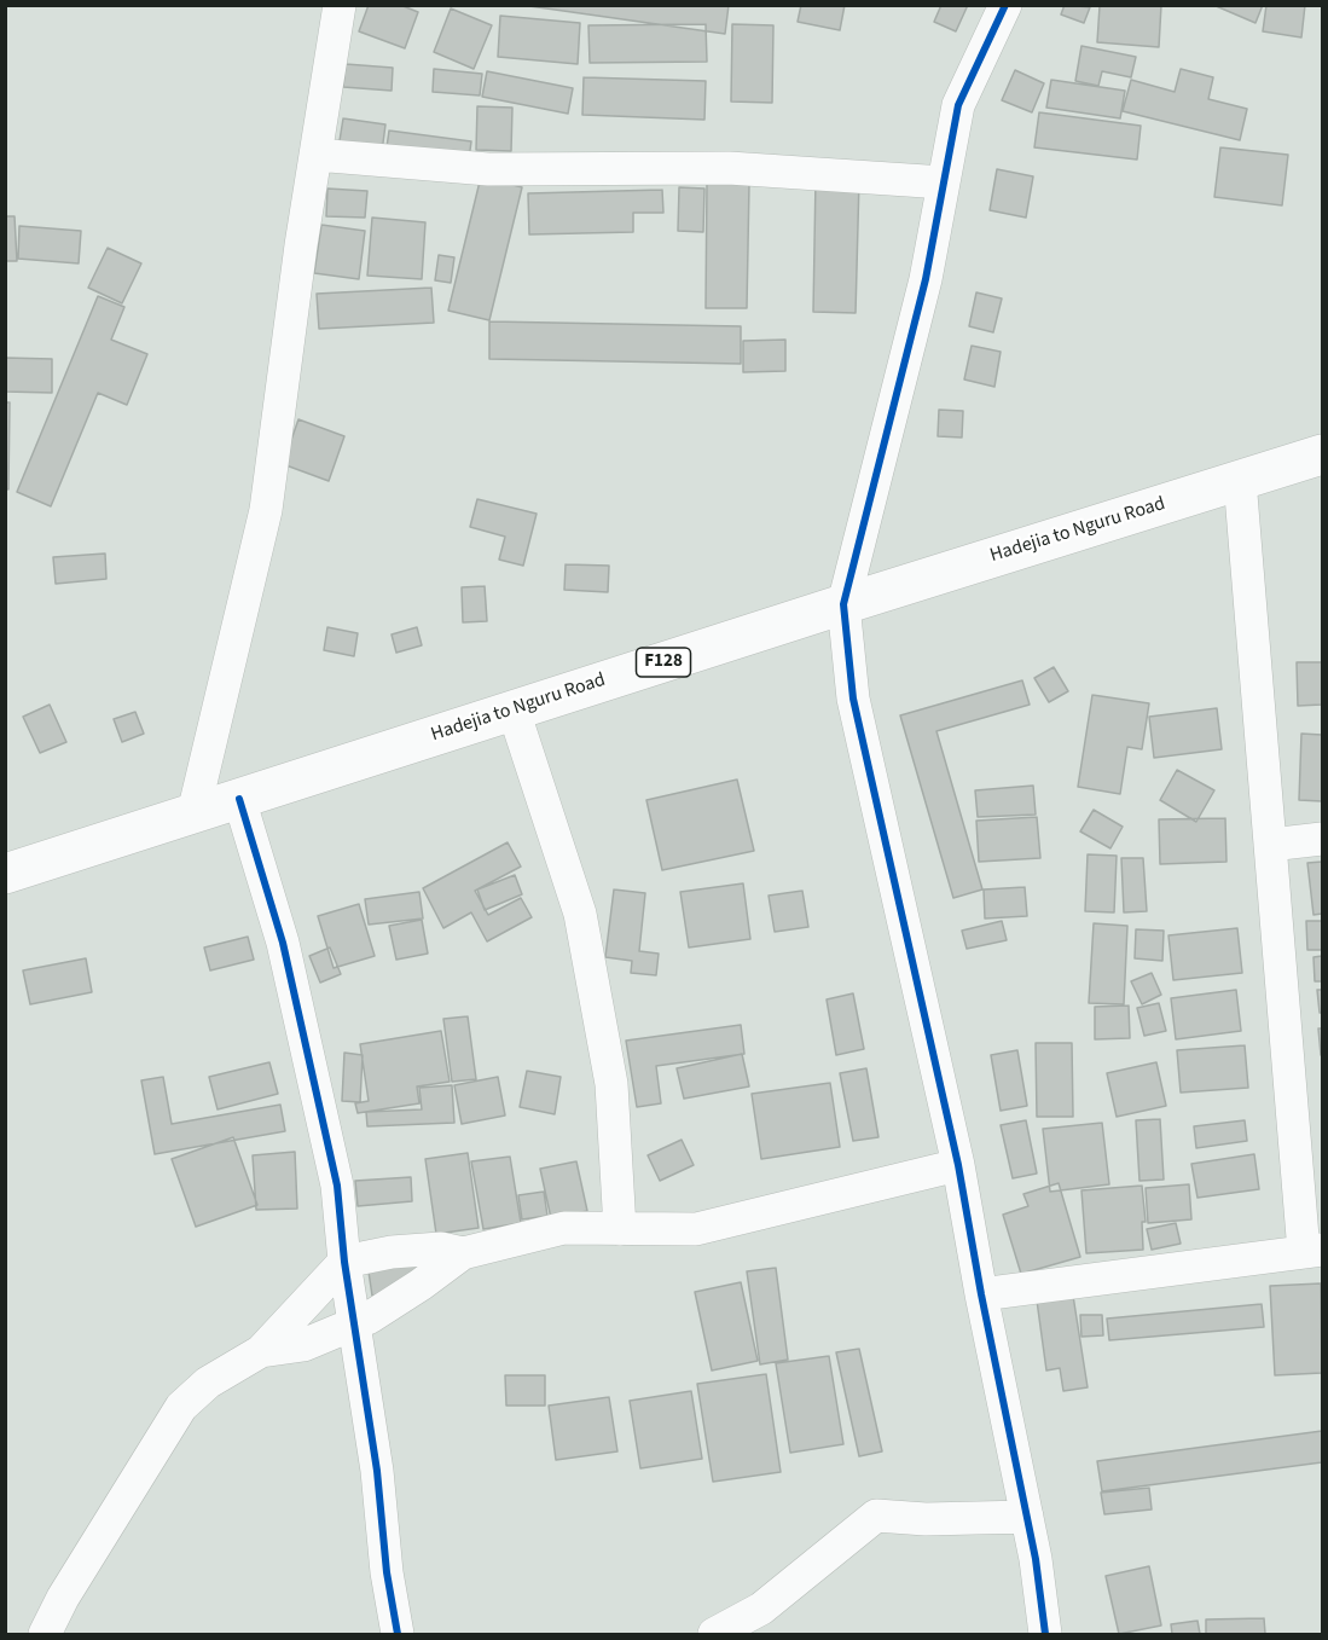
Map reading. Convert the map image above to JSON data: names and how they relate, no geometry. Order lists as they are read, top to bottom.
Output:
{
  "streets": {
    "main road": ["Hadejia to Nguru Road", "F128"]
  }
}
